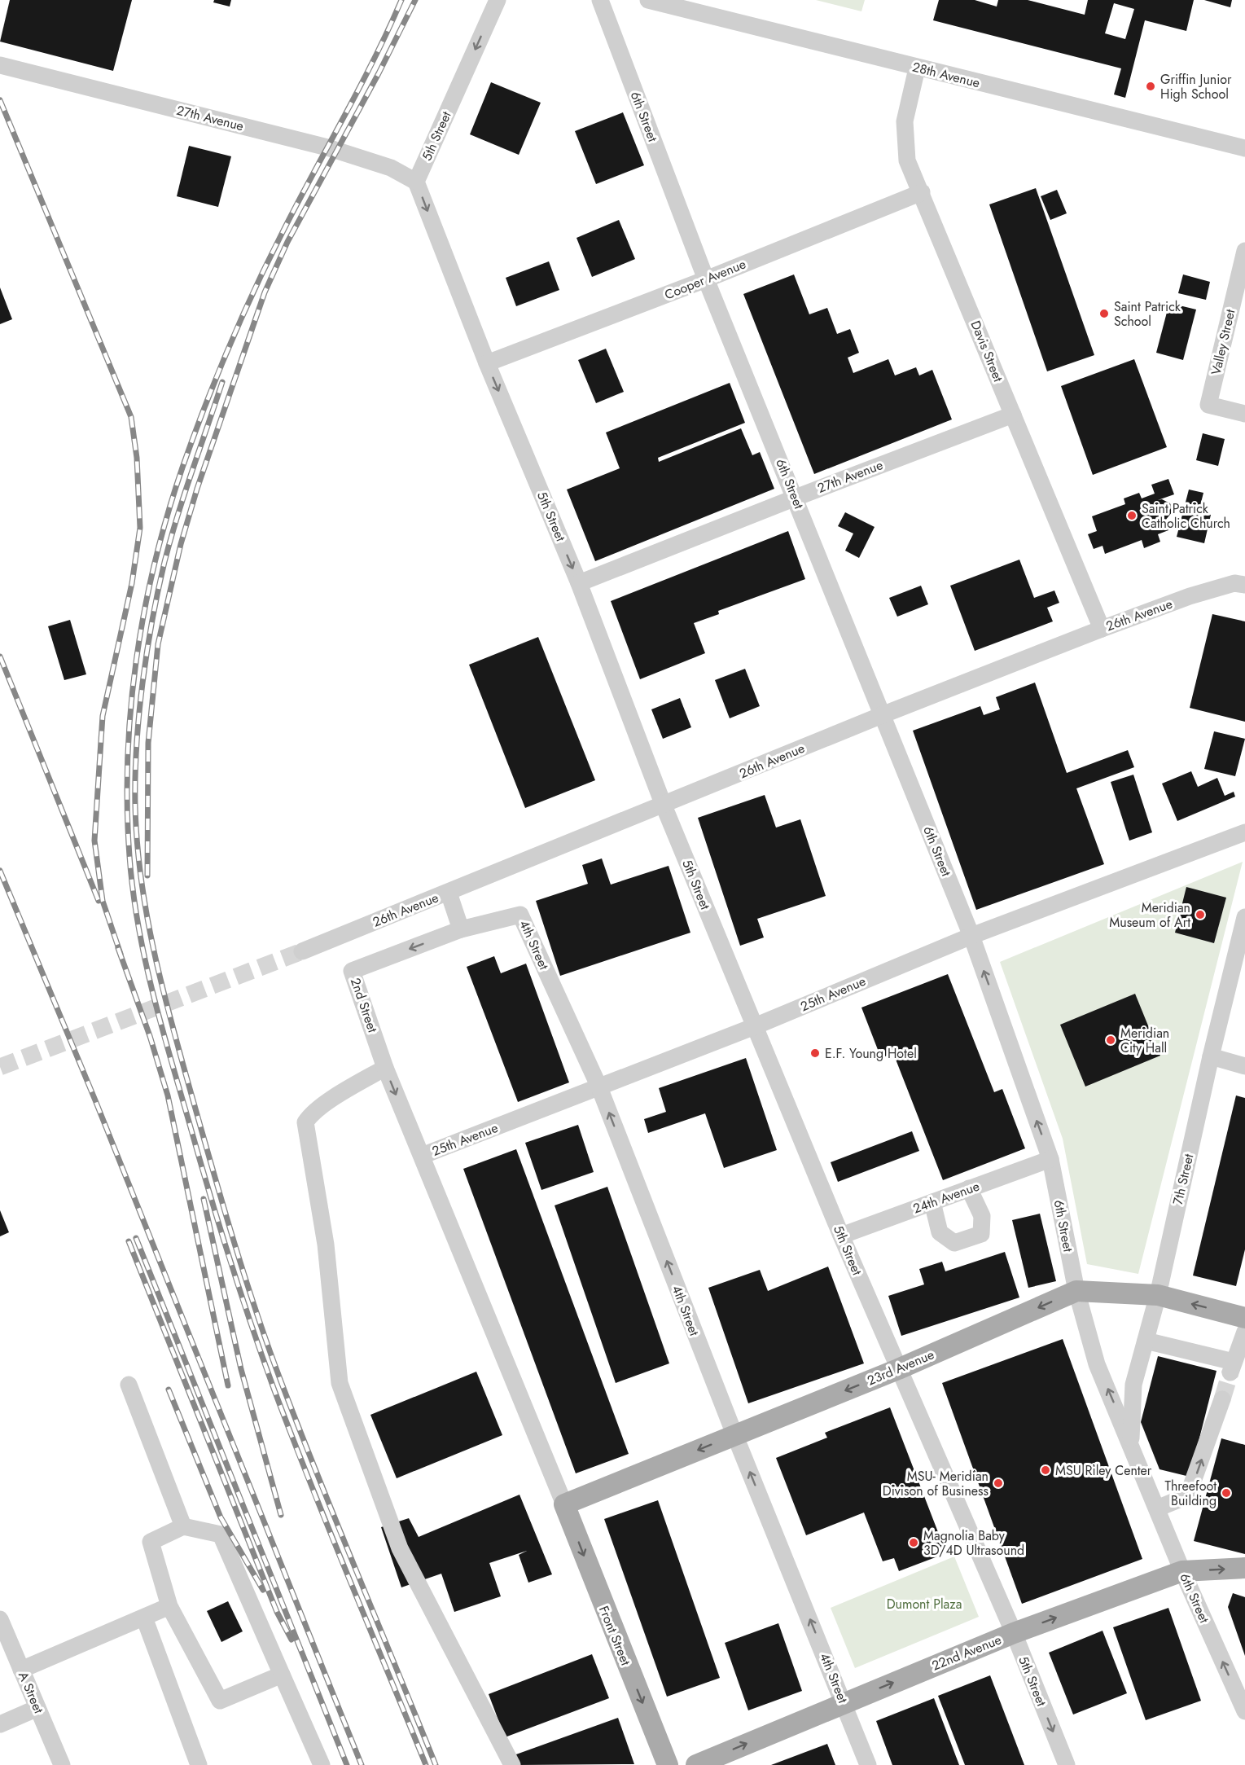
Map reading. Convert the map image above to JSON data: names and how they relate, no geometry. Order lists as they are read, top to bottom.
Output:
{
  "streets": {
    "main road": ["23rd Avenue", "Front Street", "22nd Avenue"],
    "street": [
      "28th Avenue",
      "6th Street",
      "27th Avenue",
      "5th Street",
      "Cooper Avenue",
      "Valley Street",
      "Davis Street",
      "26th Avenue",
      "4th Street",
      "25th Avenue",
      "2nd Street",
      "7th Street",
      "24th Avenue",
      "A Street"
    ]
  },
  "crossings": [
    ["28th Avenue", "Davis Street"],
    ["6th Street", "27th Avenue"],
    ["6th Street", "Cooper Avenue"],
    ["6th Street", "26th Avenue"],
    ["6th Street", "25th Avenue"],
    ["6th Street", "7th Street"],
    ["6th Street", "24th Avenue"],
    ["6th Street", "23rd Avenue"],
    ["6th Street", "22nd Avenue"],
    ["27th Avenue", "5th Street"],
    ["27th Avenue", "Davis Street"],
    ["5th Street", "Cooper Avenue"],
    ["5th Street", "26th Avenue"],
    ["5th Street", "25th Avenue"],
    ["5th Street", "24th Avenue"],
    ["5th Street", "23rd Avenue"],
    ["5th Street", "22nd Avenue"],
    ["Cooper Avenue", "Davis Street"],
    ["Davis Street", "26th Avenue"],
    ["4th Street", "25th Avenue"],
    ["4th Street", "2nd Street"],
    ["4th Street", "23rd Avenue"],
    ["4th Street", "22nd Avenue"],
    ["25th Avenue", "2nd Street"],
    ["2nd Street", "23rd Avenue"],
    ["2nd Street", "Front Street"],
    ["7th Street", "23rd Avenue"],
    ["23rd Avenue", "Front Street"]
  ],
  "one_way": [
    "5th Street",
    "4th Street",
    "23rd Avenue",
    "Front Street",
    "22nd Avenue"
  ],
  "parks": ["Dumont Plaza"],
  "places": [
    "Griffin Junior High School",
    "Saint Patrick School",
    "Saint Patrick Catholic Church",
    "Meridian Museum of Art",
    "Meridian City Hall",
    "E.F. Young Hotel",
    "MSU Riley Center",
    "MSU- Meridian Divison of Business",
    "Threefoot Building",
    "Magnolia Baby 3D/4D Ultrasound"
  ]
}
